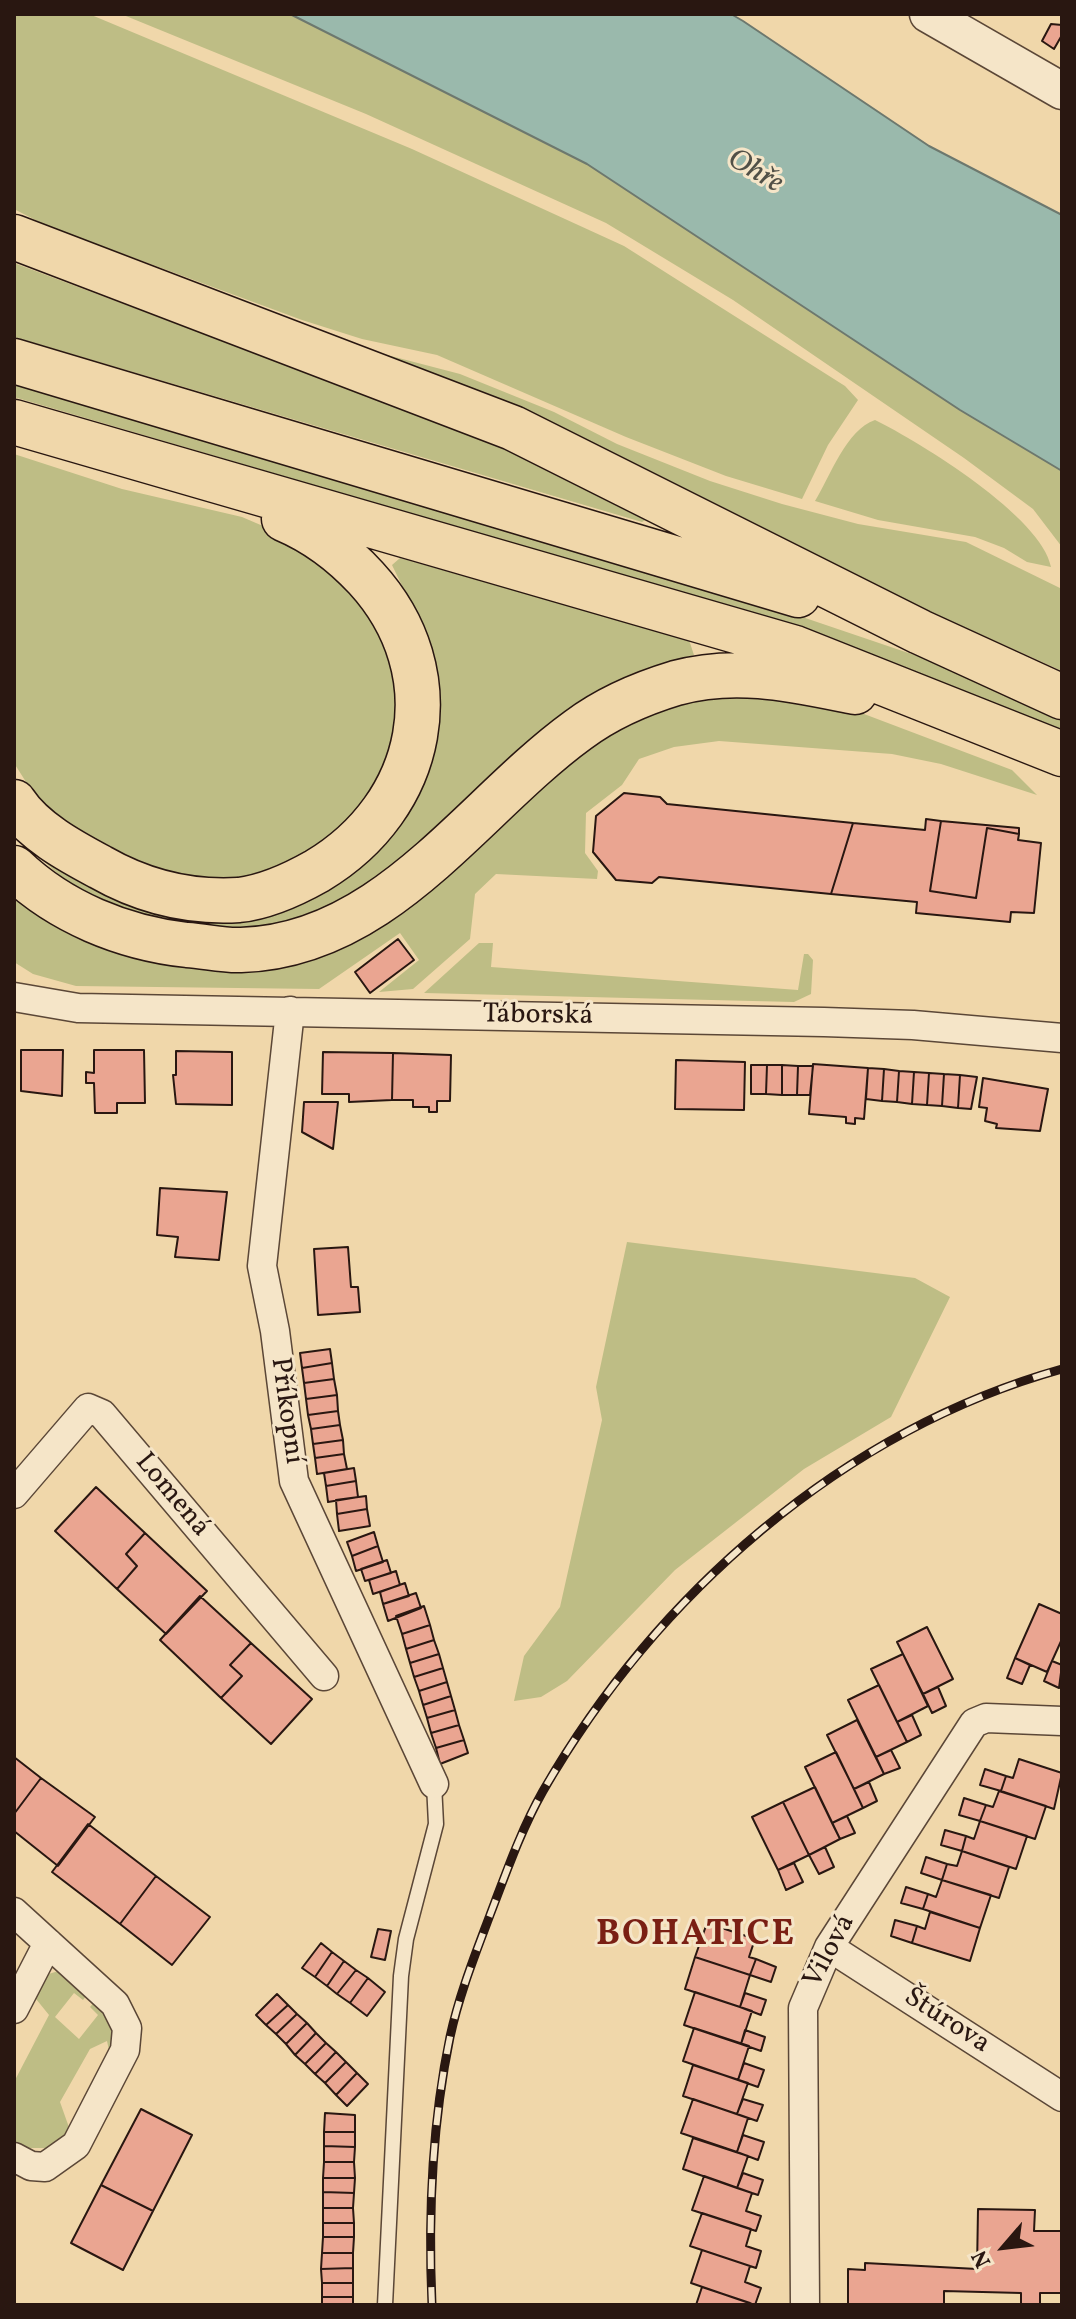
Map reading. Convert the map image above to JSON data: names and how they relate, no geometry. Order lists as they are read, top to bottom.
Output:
{
  "streets": {
    "street": [
      "Táborská",
      "Příkopní",
      "Lomená",
      "Vilová",
      "Štúrova"
    ]
  },
  "crossings": [
    ["Táborská", "Příkopní"],
    ["Vilová", "Štúrova"]
  ],
  "districts": ["BOHATICE"],
  "water": ["Ohře"],
  "north": "bottom left"
}
